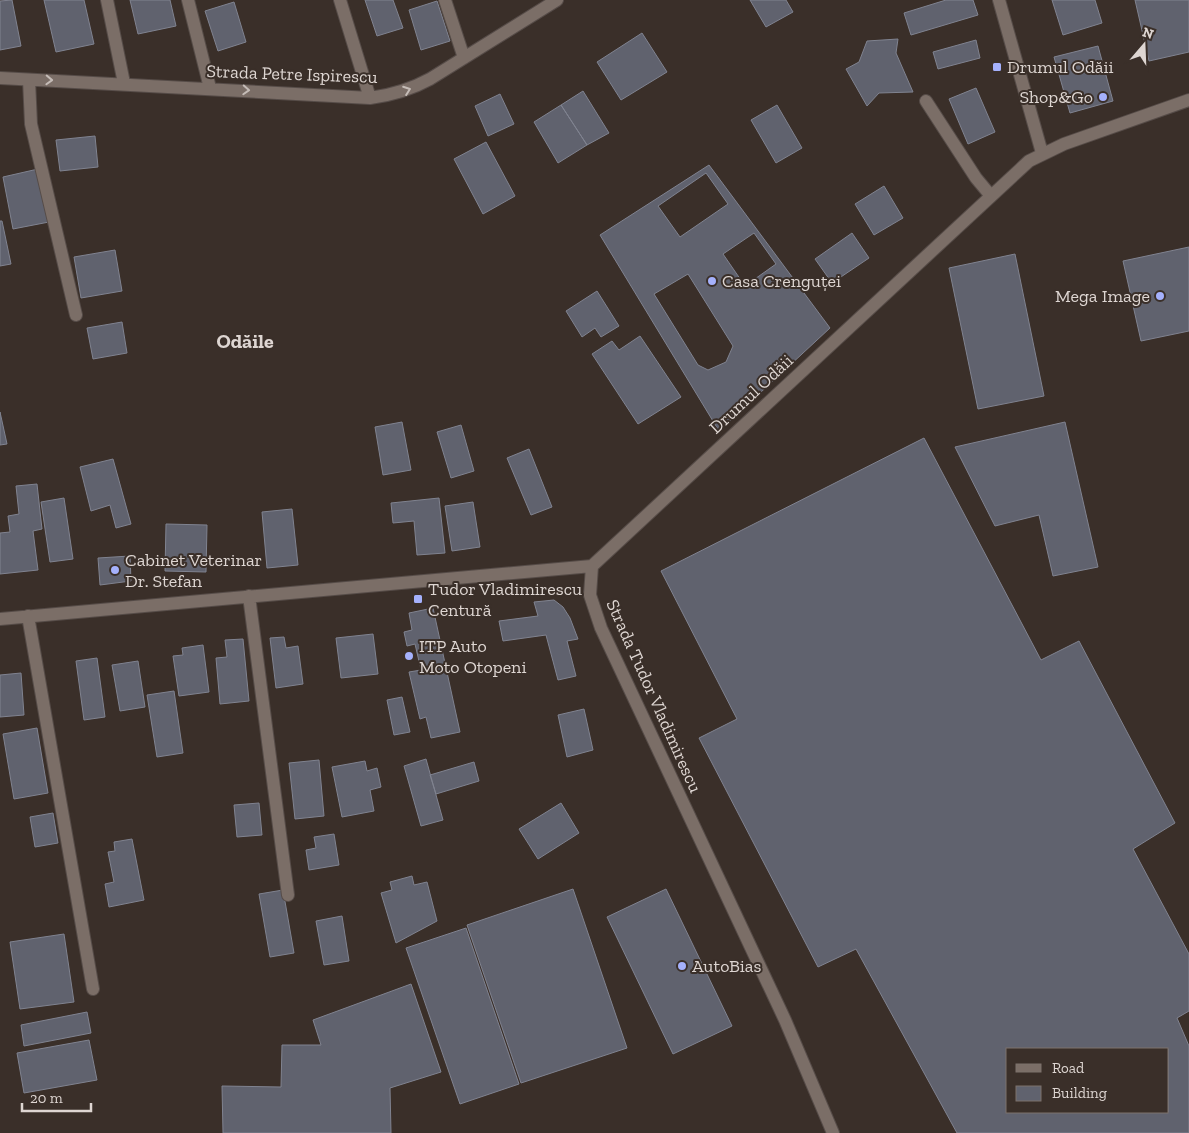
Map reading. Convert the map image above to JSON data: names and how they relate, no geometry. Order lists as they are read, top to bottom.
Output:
{
  "streets": {
    "street": ["Strada Petre Ispirescu", "Drumul Odăii", "Strada Tudor Vladimirescu"]
  },
  "crossings": [
    ["Drumul Odăii", "Strada Tudor Vladimirescu"]
  ],
  "one_way": ["Strada Petre Ispirescu"],
  "districts": ["Odăile"],
  "places": {
    "transit": ["Drumul Odăii", "Tudor Vladimirescu Centură"],
    "other": [
      "Shop&Go",
      "Casa Crenguței",
      "Mega Image",
      "Cabinet Veterinar Dr. Stefan",
      "ITP Auto Moto Otopeni",
      "AutoBias"
    ]
  },
  "legend": ["Road", "Building"],
  "scale_bar": "20 m",
  "north": "top"
}
